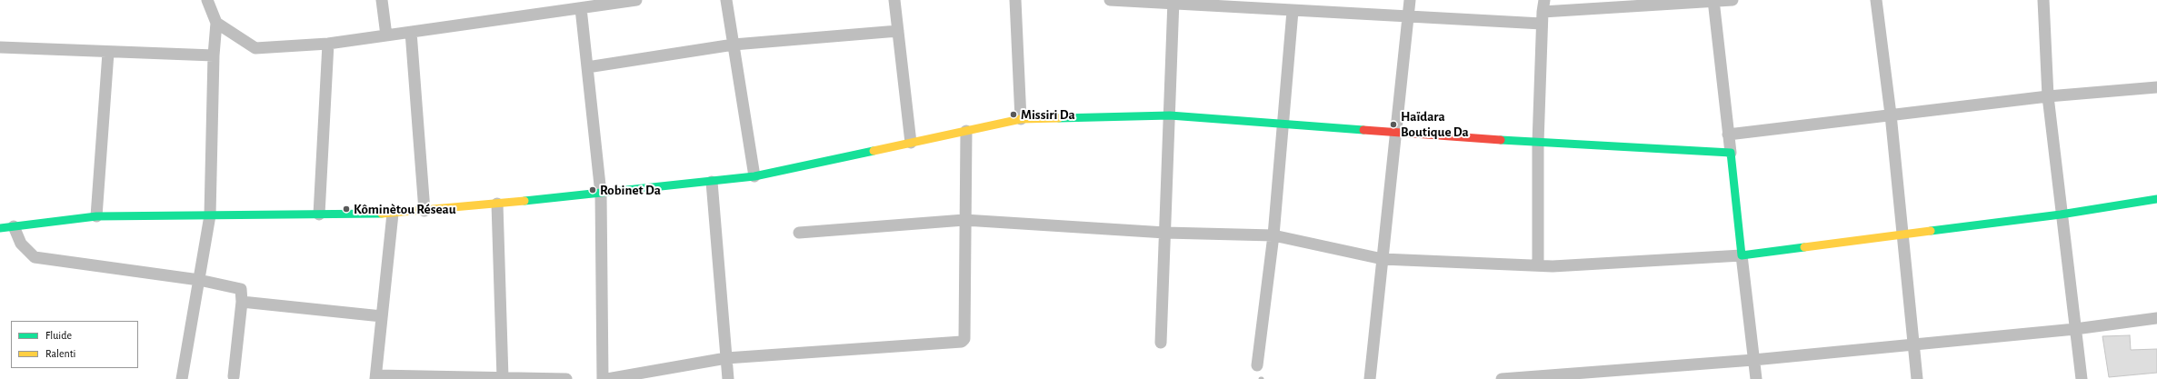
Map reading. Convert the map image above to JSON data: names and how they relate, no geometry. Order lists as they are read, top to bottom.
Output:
{
  "places": [
    "Missiri Da",
    "Haïdara Boutique Da",
    "Robinet Da",
    "Kôminètou Réseau"
  ],
  "legend": ["Fluide", "Ralenti"]
}
